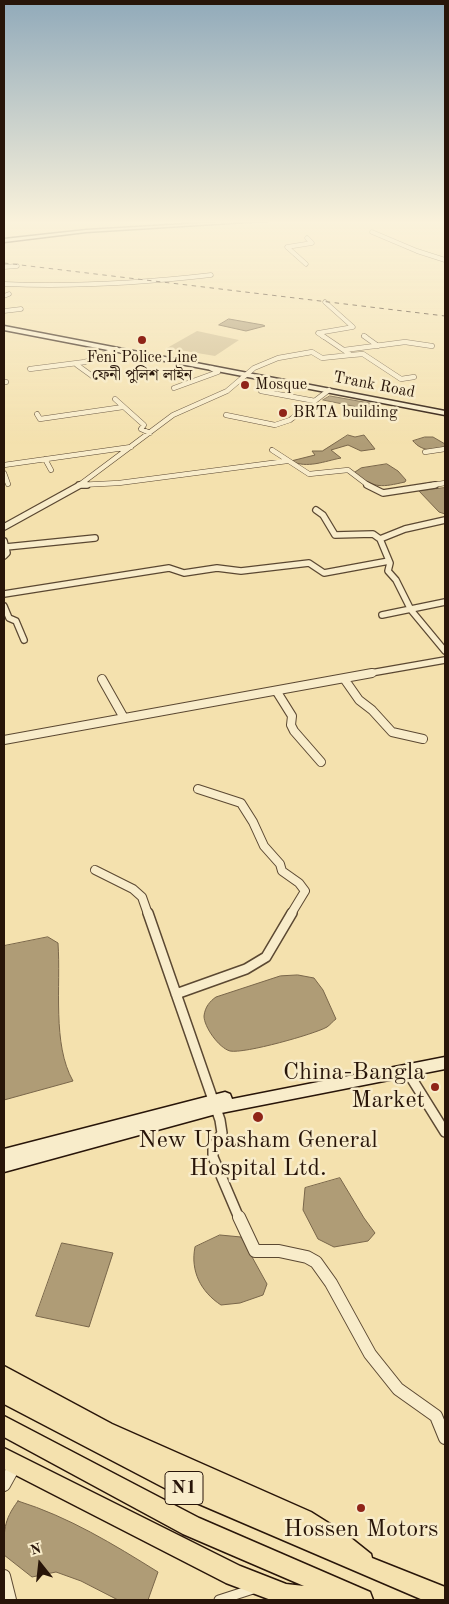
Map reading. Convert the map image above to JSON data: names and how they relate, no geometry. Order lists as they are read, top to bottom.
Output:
{
  "streets": {
    "highway": ["N1"],
    "main road": ["Trank Road"]
  },
  "places": [
    "Feni Police Line ফেনী পুলিশ লাইন",
    "Mosque",
    "BRTA building",
    "China-Bangla Market",
    "New Upasham General Hospital Ltd.",
    "Hossen Motors"
  ],
  "north": "top"
}
